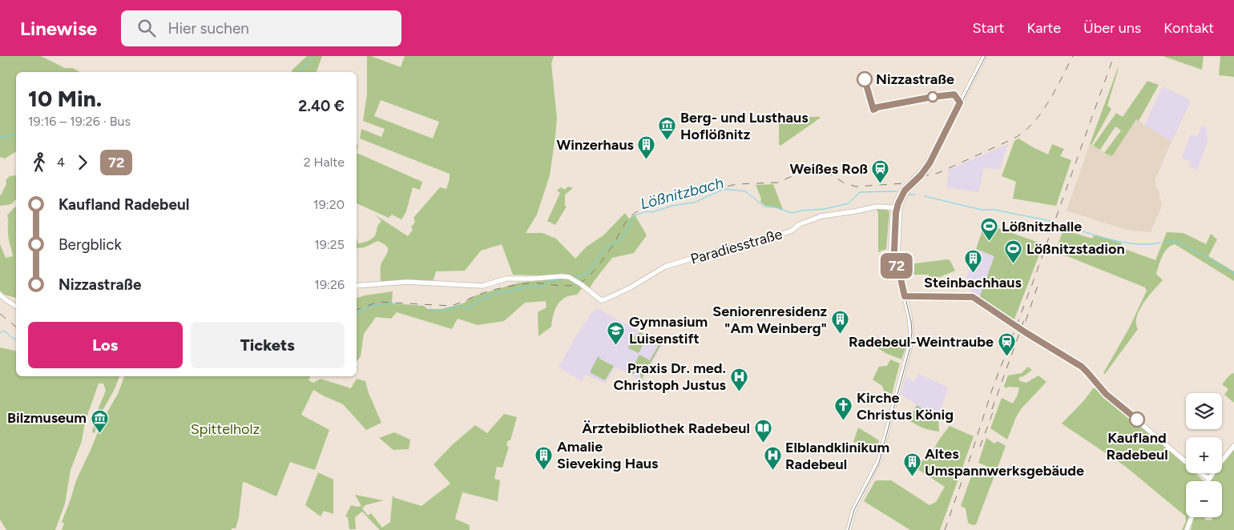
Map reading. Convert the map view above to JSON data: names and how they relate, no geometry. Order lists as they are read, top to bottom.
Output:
{
  "streets": {
    "street": ["Paradiesstraße"]
  },
  "water": ["Lößnitzbach"],
  "parks": ["Spittelholz"],
  "places": {
    "other": ["Nizzastraße", "Kaufland Radebeul"],
    "museum": ["Berg- und Lusthaus Hoflößnitz", "Bilzmuseum"],
    "building": [
      "Winzerhaus",
      "Steinbachhaus",
      "Seniorenresidenz \"Am Weinberg\"",
      "Amalie Sieveking Haus",
      "Altes Umspannwerksgebäude"
    ],
    "station": ["Weißes Roß", "Radebeul-Weintraube"],
    "sports": ["Lößnitzhalle", "Lößnitzstadion"],
    "school or university": ["Gymnasium Luisenstift"],
    "hospital": ["Praxis Dr. med. Christoph Justus", "Elblandklinikum Radebeul"],
    "church": ["Kirche Christus König"],
    "library": ["Ärztebibliothek Radebeul"]
  },
  "lines": ["bus line 72"],
  "page": {
    "header": "Linewise",
    "search": "Hier suchen",
    "nav": [
      "Start",
      "Karte",
      "Über uns",
      "Kontakt"
    ],
    "on_map": "72",
    "heading": ["10 Min.", "19:16 – 19:26 · Bus", "2.40 €"],
    "legs": ["4", "72", "2 Halte"],
    "list": [
      {
        "name": "Kaufland Radebeul",
        "value": "19:20"
      },
      {
        "name": "Bergblick",
        "value": "19:25"
      },
      {
        "name": "Nizzastraße",
        "value": "19:26"
      }
    ],
    "buttons": ["Los", "Tickets"],
    "map_buttons": ["+", "−"]
  }
}
